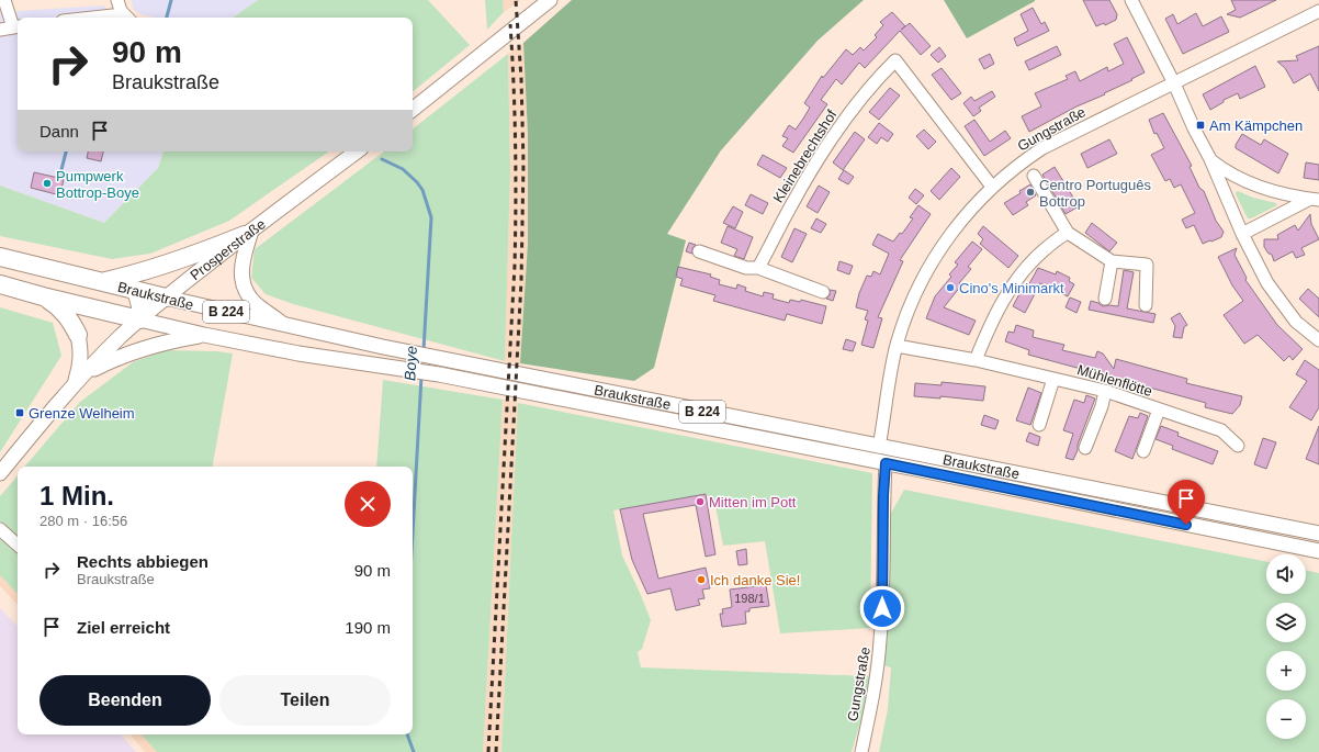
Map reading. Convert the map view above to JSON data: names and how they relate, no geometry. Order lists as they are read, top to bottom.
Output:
{
  "streets": {
    "highway": ["Braukstraße", "B 224"],
    "main road": ["Prosperstraße"],
    "street": ["Gungstraße", "Kleinebrechtshof", "Mühlenflötte"]
  },
  "crossings": [
    ["Gungstraße", "Kleinebrechtshof"],
    ["Gungstraße", "Braukstraße"],
    ["Gungstraße", "Mühlenflötte"],
    ["Prosperstraße", "Braukstraße"]
  ],
  "water": ["Boye"],
  "places": {
    "transit": ["Am Kämpchen", "Grenze Welheim"],
    "other": [
      "Pumpwerk Bottrop-Boye",
      "Centro Português Bottrop",
      "Cino's Minimarkt",
      "Mitten im Pott",
      "Ich danke Sie!"
    ]
  },
  "house_numbers": ["198/1"],
  "page": {
    "turn": ["90 m", "Braukstraße"],
    "then": "Dann",
    "heading": ["1 Min.", "280 m · 16:56"],
    "list": [
      {
        "name": "Rechts abbiegen",
        "note": "Braukstraße",
        "value": "90 m"
      },
      {
        "name": "Ziel erreicht",
        "value": "190 m"
      }
    ],
    "map_buttons": ["+", "−"],
    "buttons": ["Beenden", "Teilen"]
  }
}
